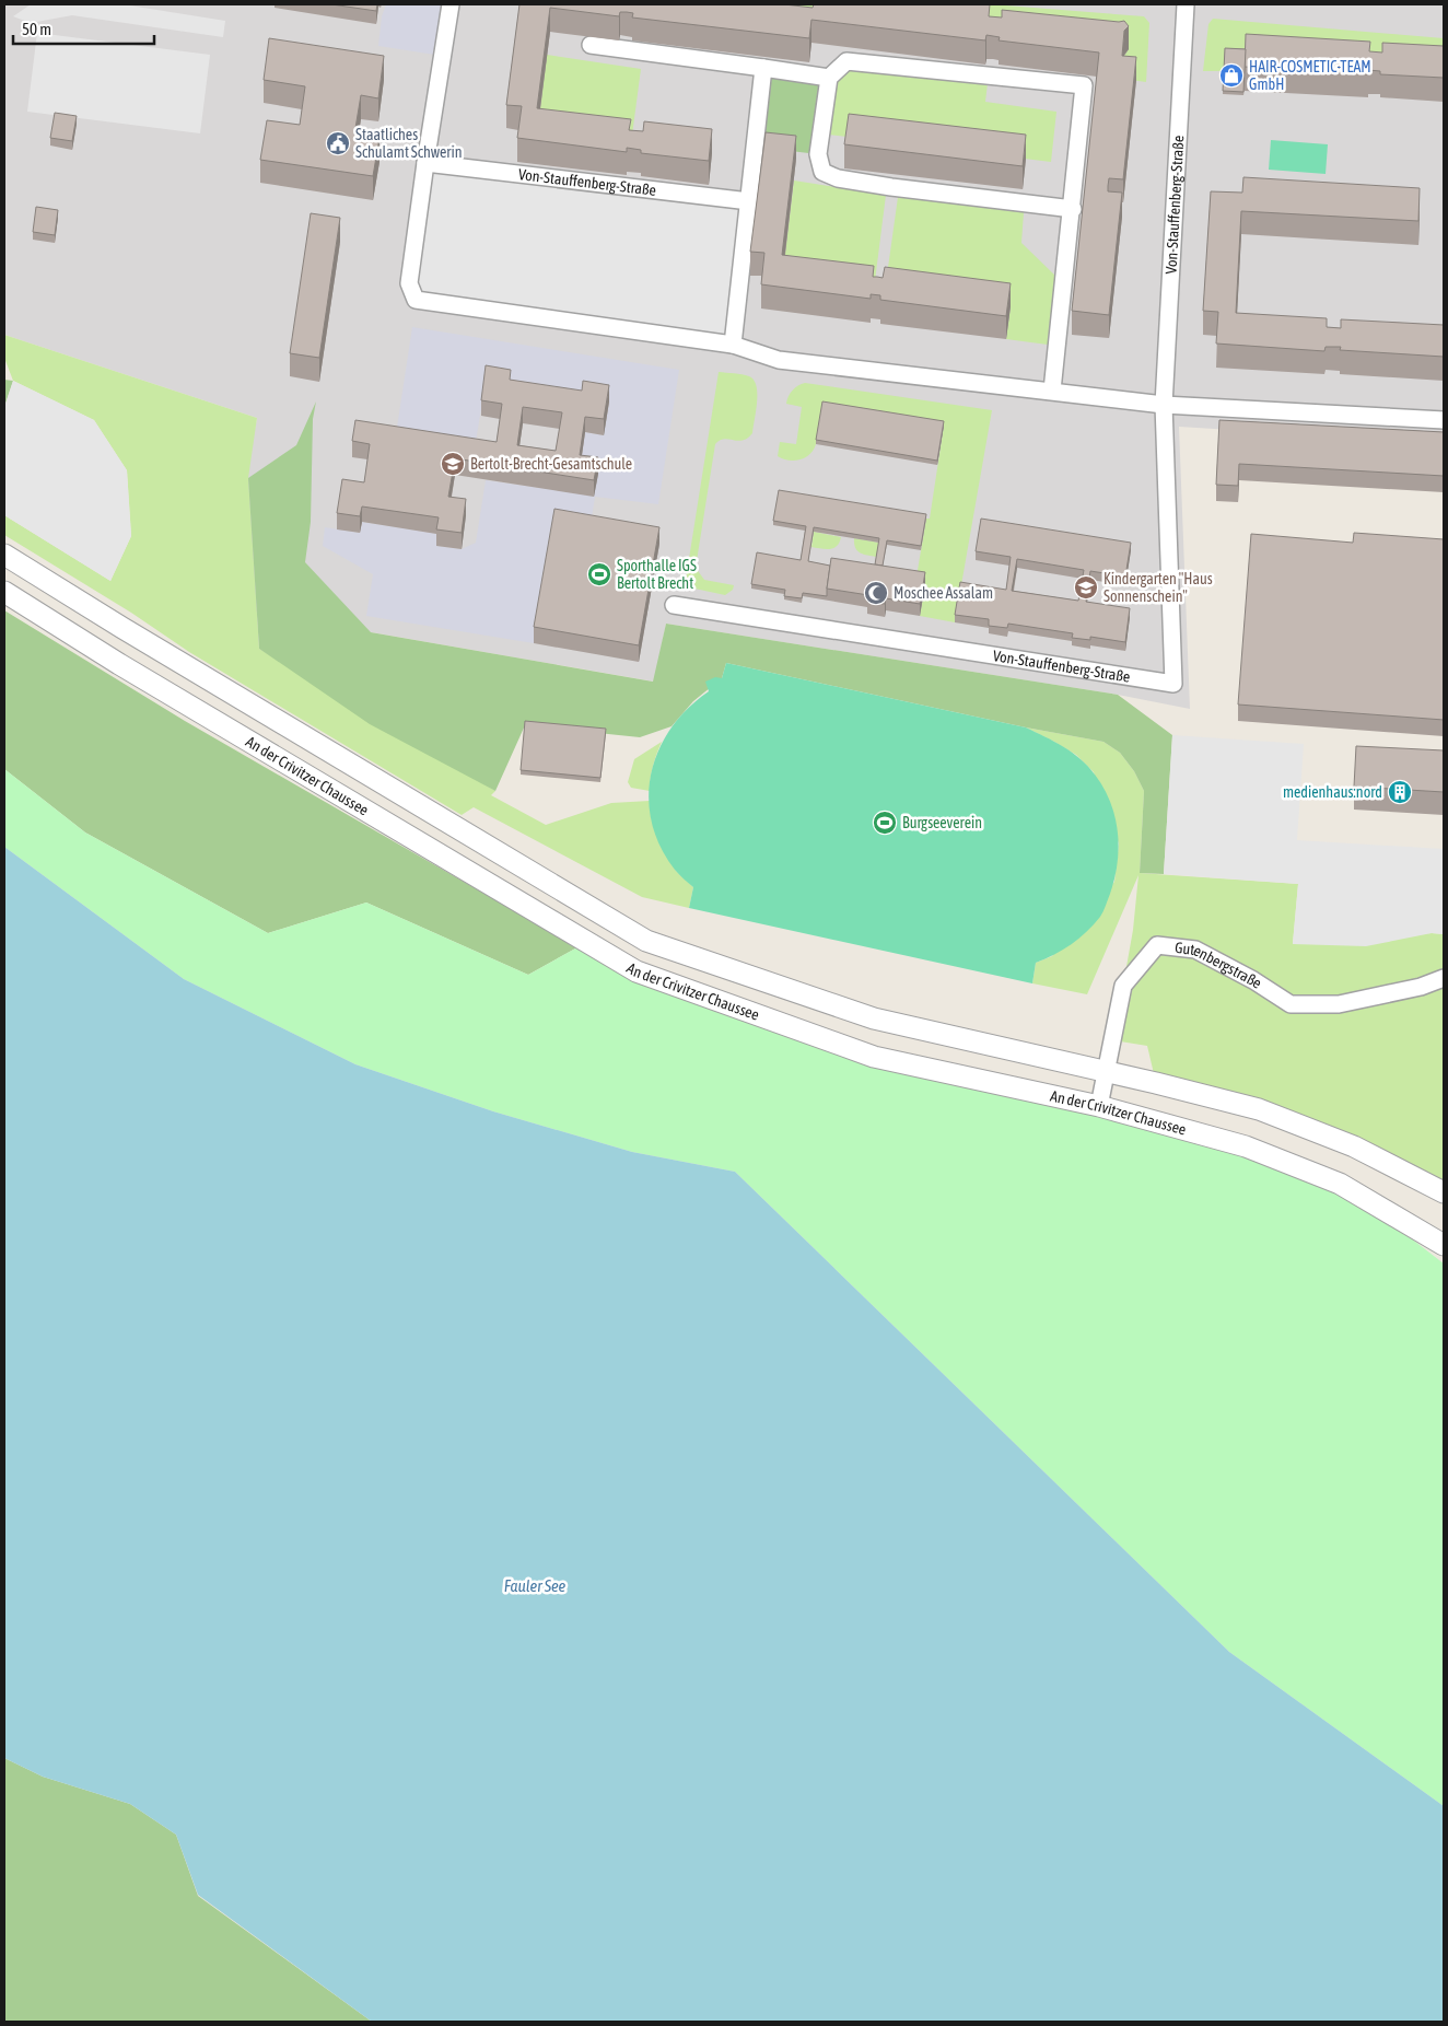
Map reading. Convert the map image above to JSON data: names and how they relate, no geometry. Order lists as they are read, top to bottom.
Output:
{
  "streets": {
    "street": ["Von-Stauffenberg-Straße", "An der Crivitzer Chaussee", "Gutenbergstraße"]
  },
  "crossings": [
    ["An der Crivitzer Chaussee", "Gutenbergstraße"]
  ],
  "water": ["Fauler See"],
  "places": {
    "shop": ["HAIR-COSMETIC-TEAM GmbH"],
    "public building": ["Staatliches Schulamt Schwerin"],
    "school or university": ["Bertolt-Brecht-Gesamtschule", "Kindergarten \"Haus Sonnenschein\""],
    "sports": ["Sporthalle IGS Bertolt Brecht", "Burgseeverein"],
    "mosque": ["Moschee Assalam"],
    "building": ["medienhaus:nord"]
  },
  "scale_bar": "50 m"
}
